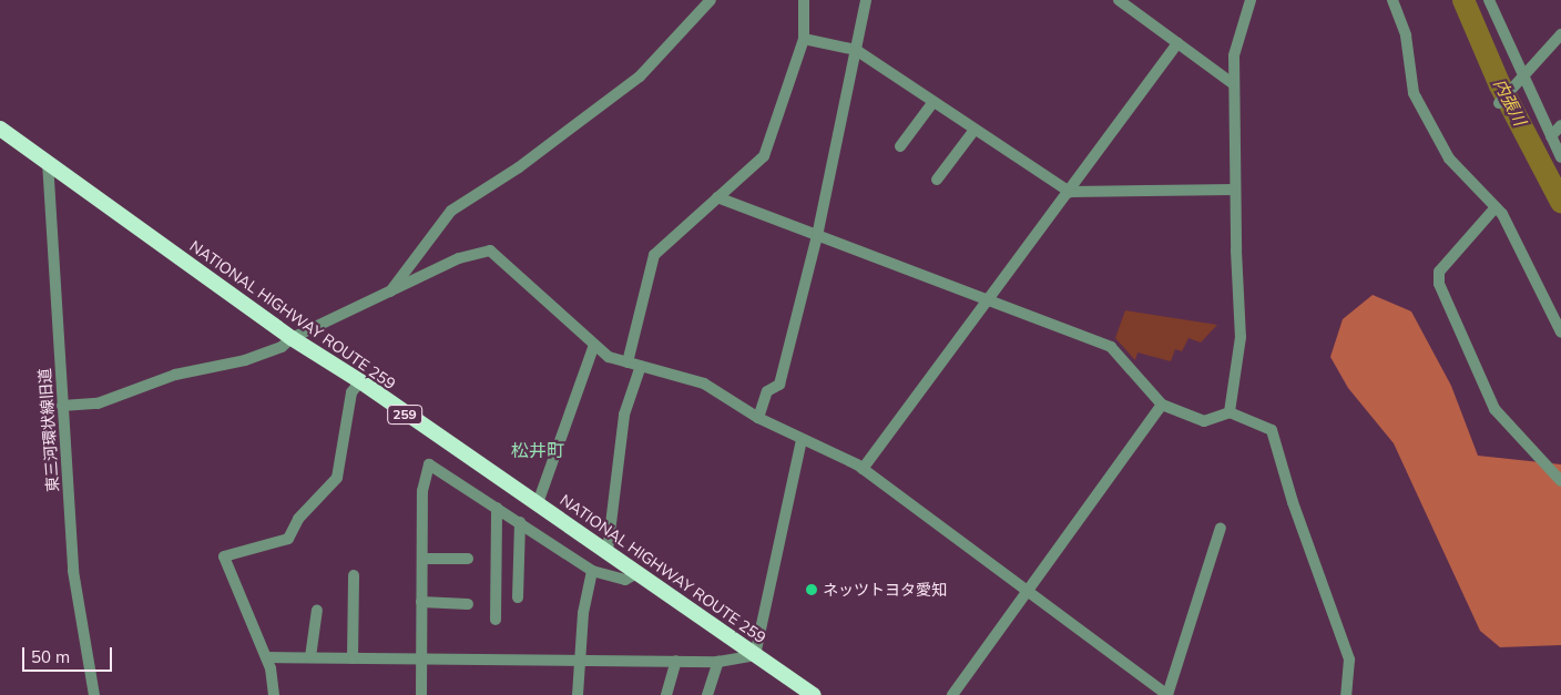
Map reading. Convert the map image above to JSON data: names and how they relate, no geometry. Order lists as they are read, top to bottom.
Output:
{
  "streets": {
    "highway": ["NATIONAL HIGHWAY ROUTE 259", "259"],
    "street": ["東三河環状線旧道"]
  },
  "crossings": [
    ["NATIONAL HIGHWAY ROUTE 259", "東三河環状線旧道"]
  ],
  "districts": ["松井町"],
  "water": ["内張川"],
  "places": ["ネッツトヨタ愛知"],
  "scale_bar": "50 m"
}
